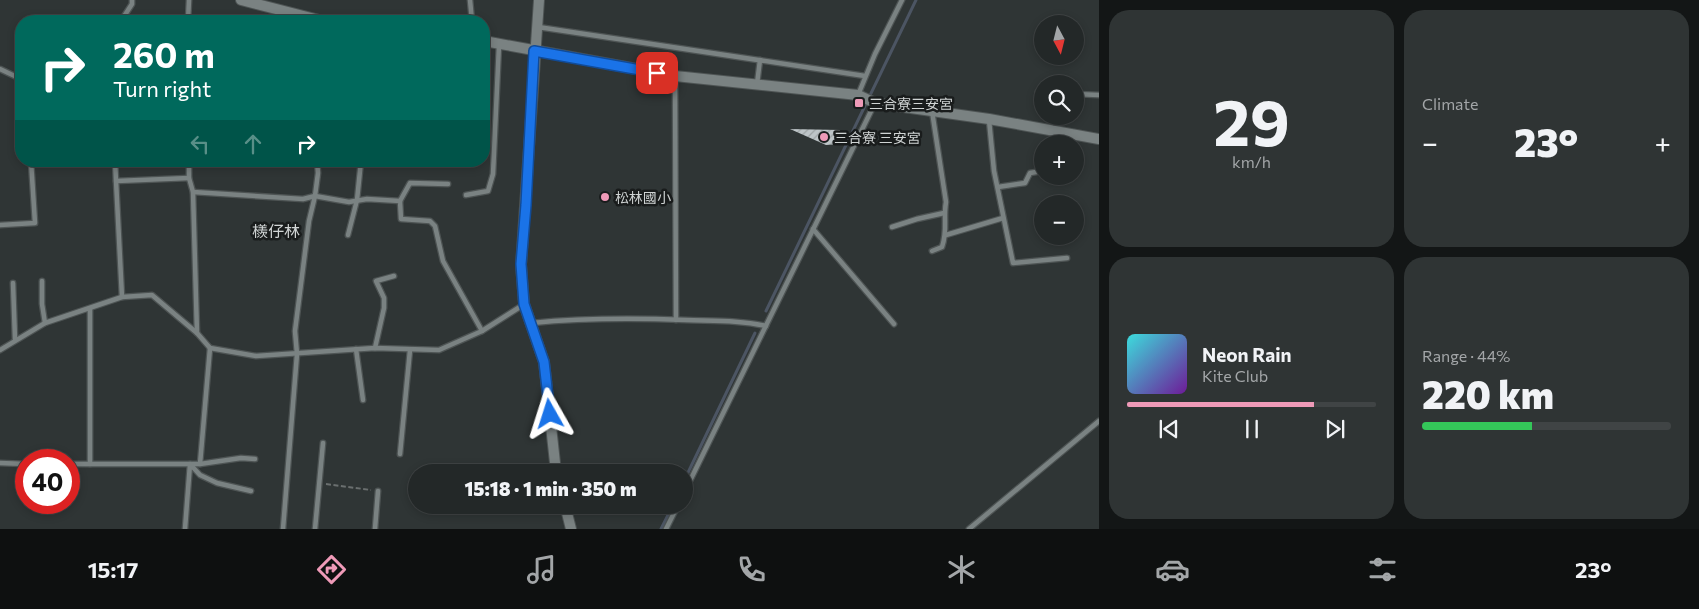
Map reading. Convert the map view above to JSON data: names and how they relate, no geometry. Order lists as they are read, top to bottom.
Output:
{
  "districts": ["檨仔林"],
  "places": {
    "transit": ["三合寮三安宮"],
    "other": ["三合寮 三安宮", "松林國小"]
  },
  "north": "bottom",
  "page": {
    "tile": [
      ["29", "km/h"],
      "Climate",
      ["Range · 44%", "220 km"]
    ],
    "map_buttons": ["+", "−"],
    "turn": ["260 m", "Turn right"],
    "heat": ["−", "23°", "+"],
    "song": ["Neon Rain", "Kite Club"],
    "limit": "40",
    "trip": "15:18 · 1 min · 350 m",
    "tabs": ["15:17", "23°"]
  }
}
